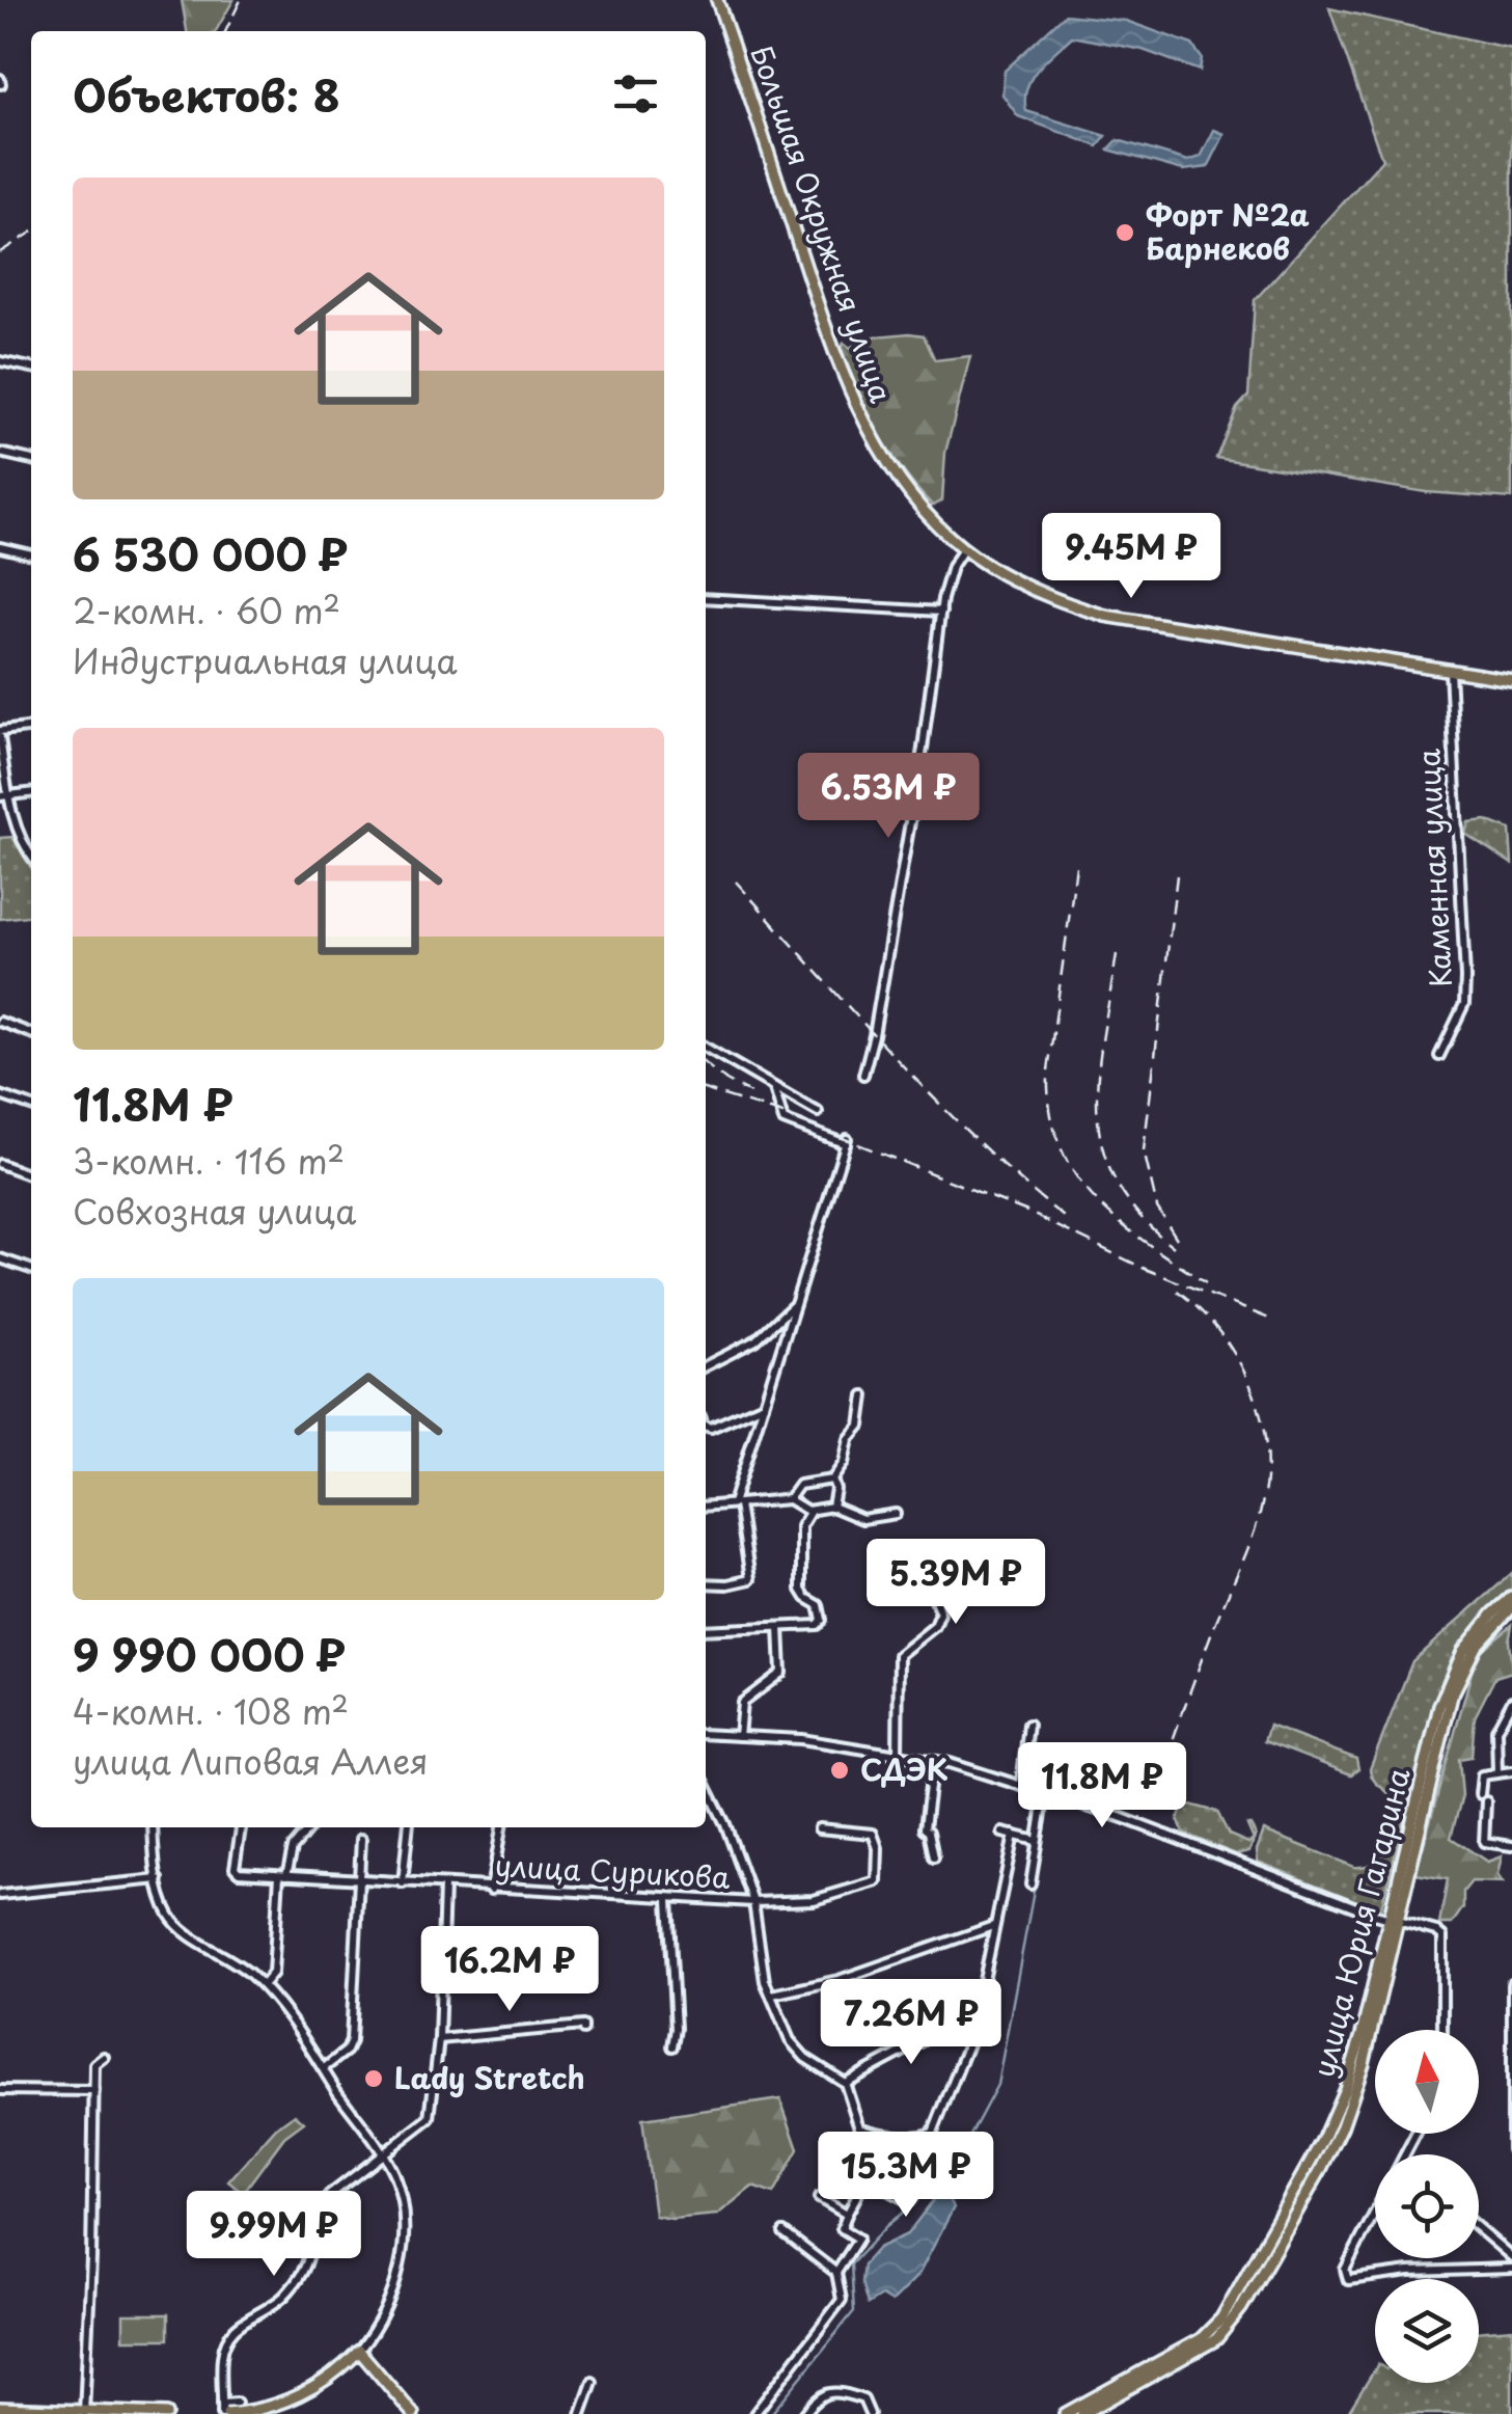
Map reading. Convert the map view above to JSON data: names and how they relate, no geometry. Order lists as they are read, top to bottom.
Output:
{
  "streets": {
    "main road": ["Большая Окружная улица", "улица Юрия Гагарина"],
    "street": ["Каменная улица", "улица Сурикова"]
  },
  "crossings": [
    ["Большая Окружная улица", "Каменная улица"]
  ],
  "places": ["Форт №2а Барнеков", "СДЭК", "Lady Stretch"],
  "north": "top",
  "page": {
    "heading": "Объектов: 8",
    "list": [
      {
        "name": "6 530 000 ₽",
        "note": "2-комн. · 60 m² · Индустриальная улица"
      },
      {
        "name": "11.8M ₽",
        "note": "3-комн. · 116 m² · Совхозная улица"
      },
      {
        "name": "9 990 000 ₽",
        "note": "4-комн. · 108 m² · улица Липовая Аллея"
      }
    ],
    "price": [
      "9.45M ₽",
      "6.53M ₽",
      "5.39M ₽",
      "11.8M ₽",
      "16.2M ₽",
      "7.26M ₽",
      "15.3M ₽",
      "9.99M ₽"
    ]
  }
}
